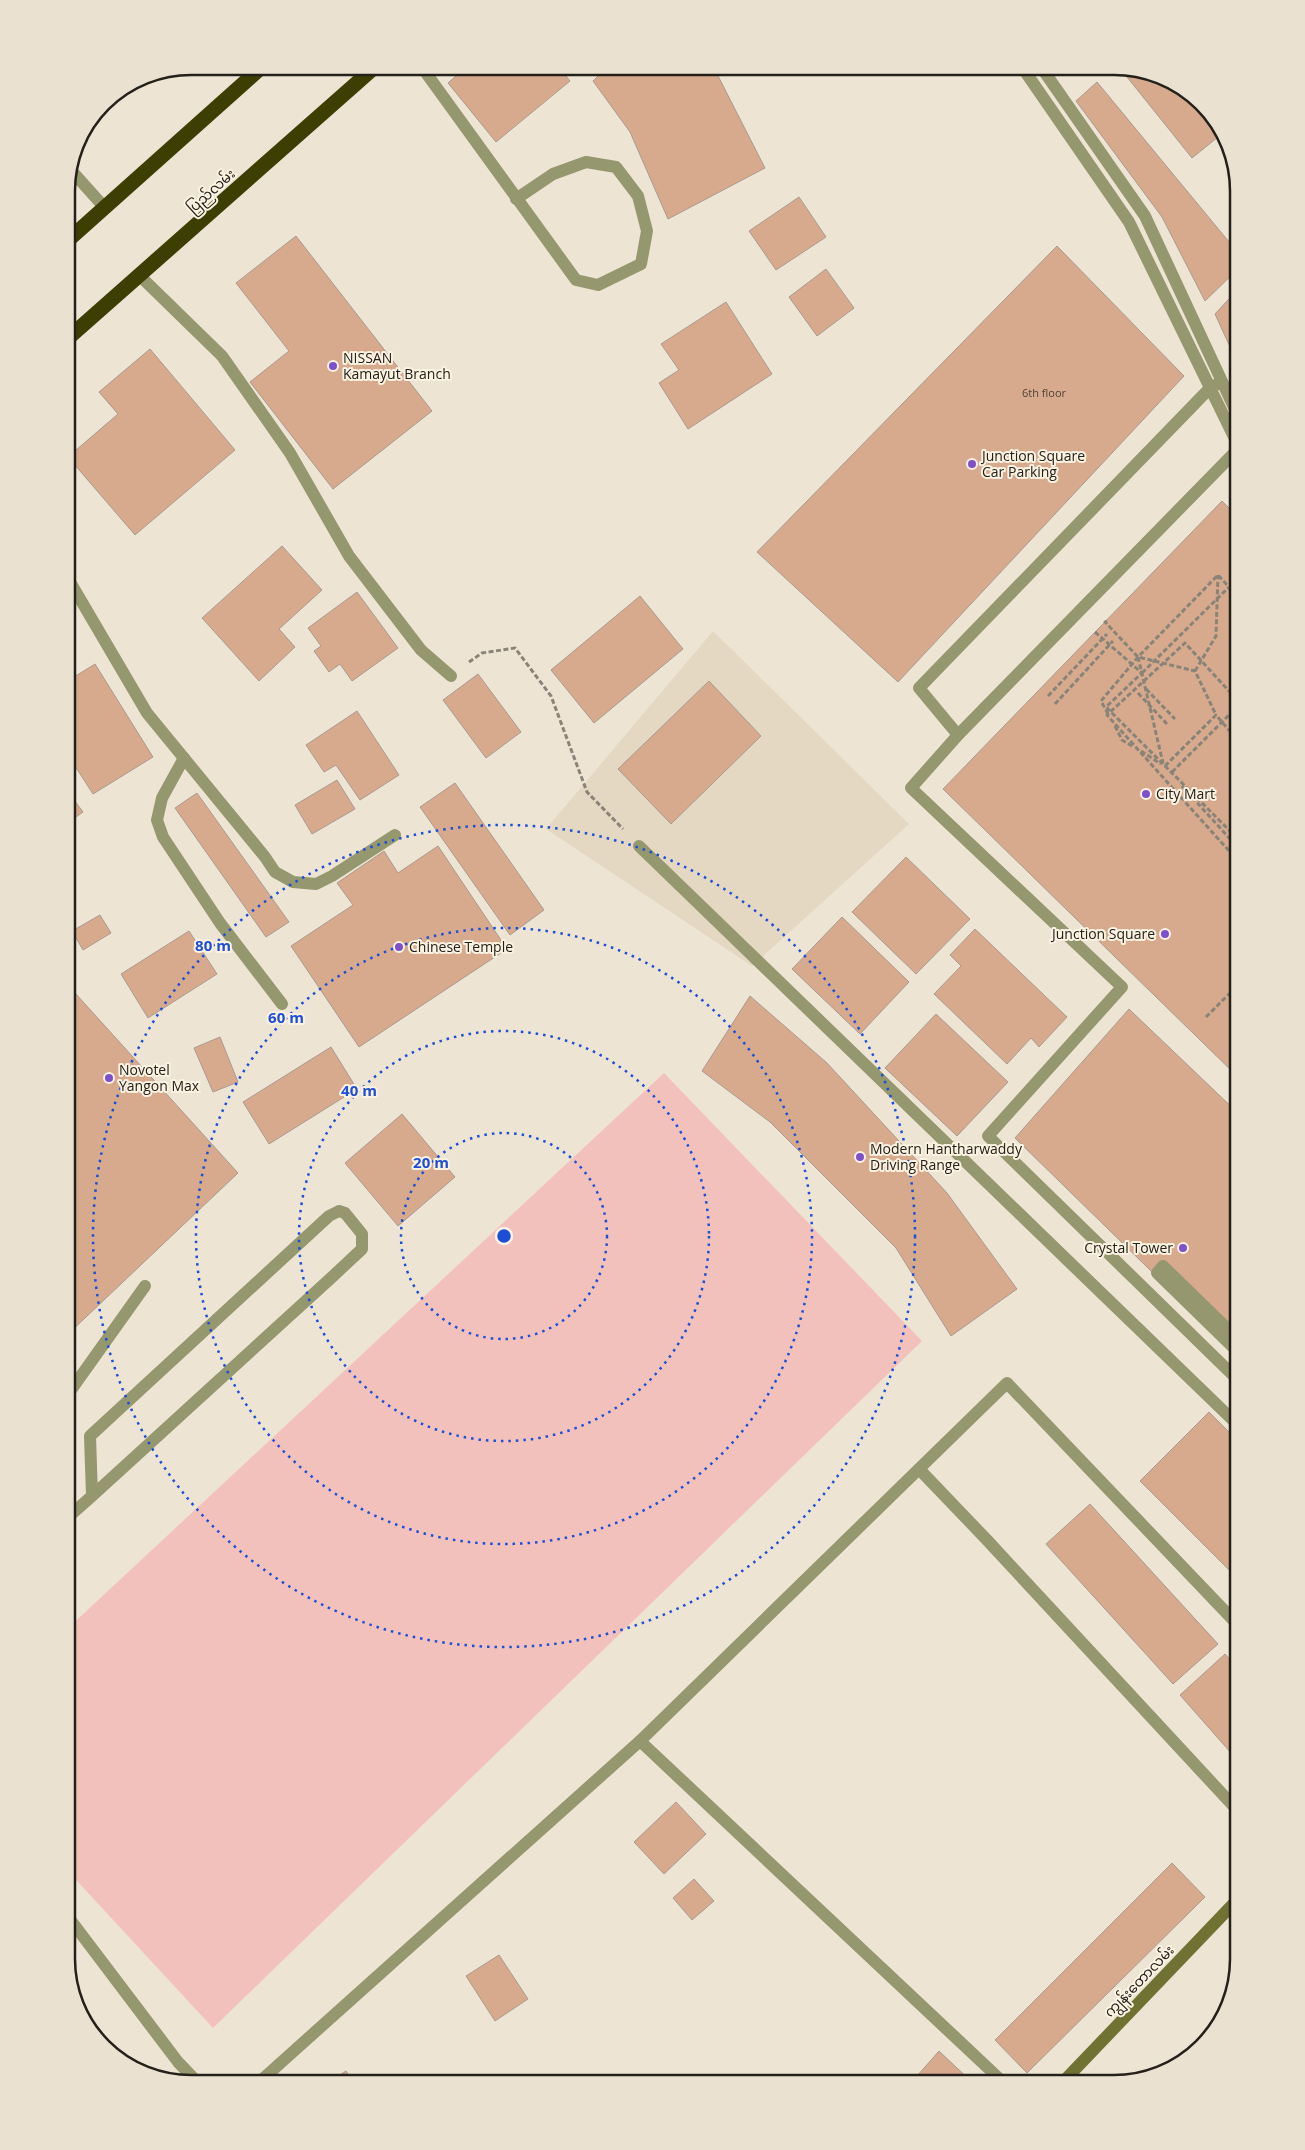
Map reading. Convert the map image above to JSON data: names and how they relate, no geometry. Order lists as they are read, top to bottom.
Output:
{
  "streets": {
    "highway": ["ပြည်လမ်း"],
    "street": ["ကျွန်းတောလမ်း"]
  },
  "places": [
    "NISSAN Kamayut Branch",
    "Junction Square Car Parking",
    "City Mart",
    "Junction Square",
    "Chinese Temple",
    "Novotel Yangon Max",
    "Modern Hantharwaddy Driving Range",
    "Crystal Tower"
  ],
  "house_numbers": ["6th floor"],
  "rings": [
    "80 m",
    "60 m",
    "40 m",
    "20 m"
  ]
}
